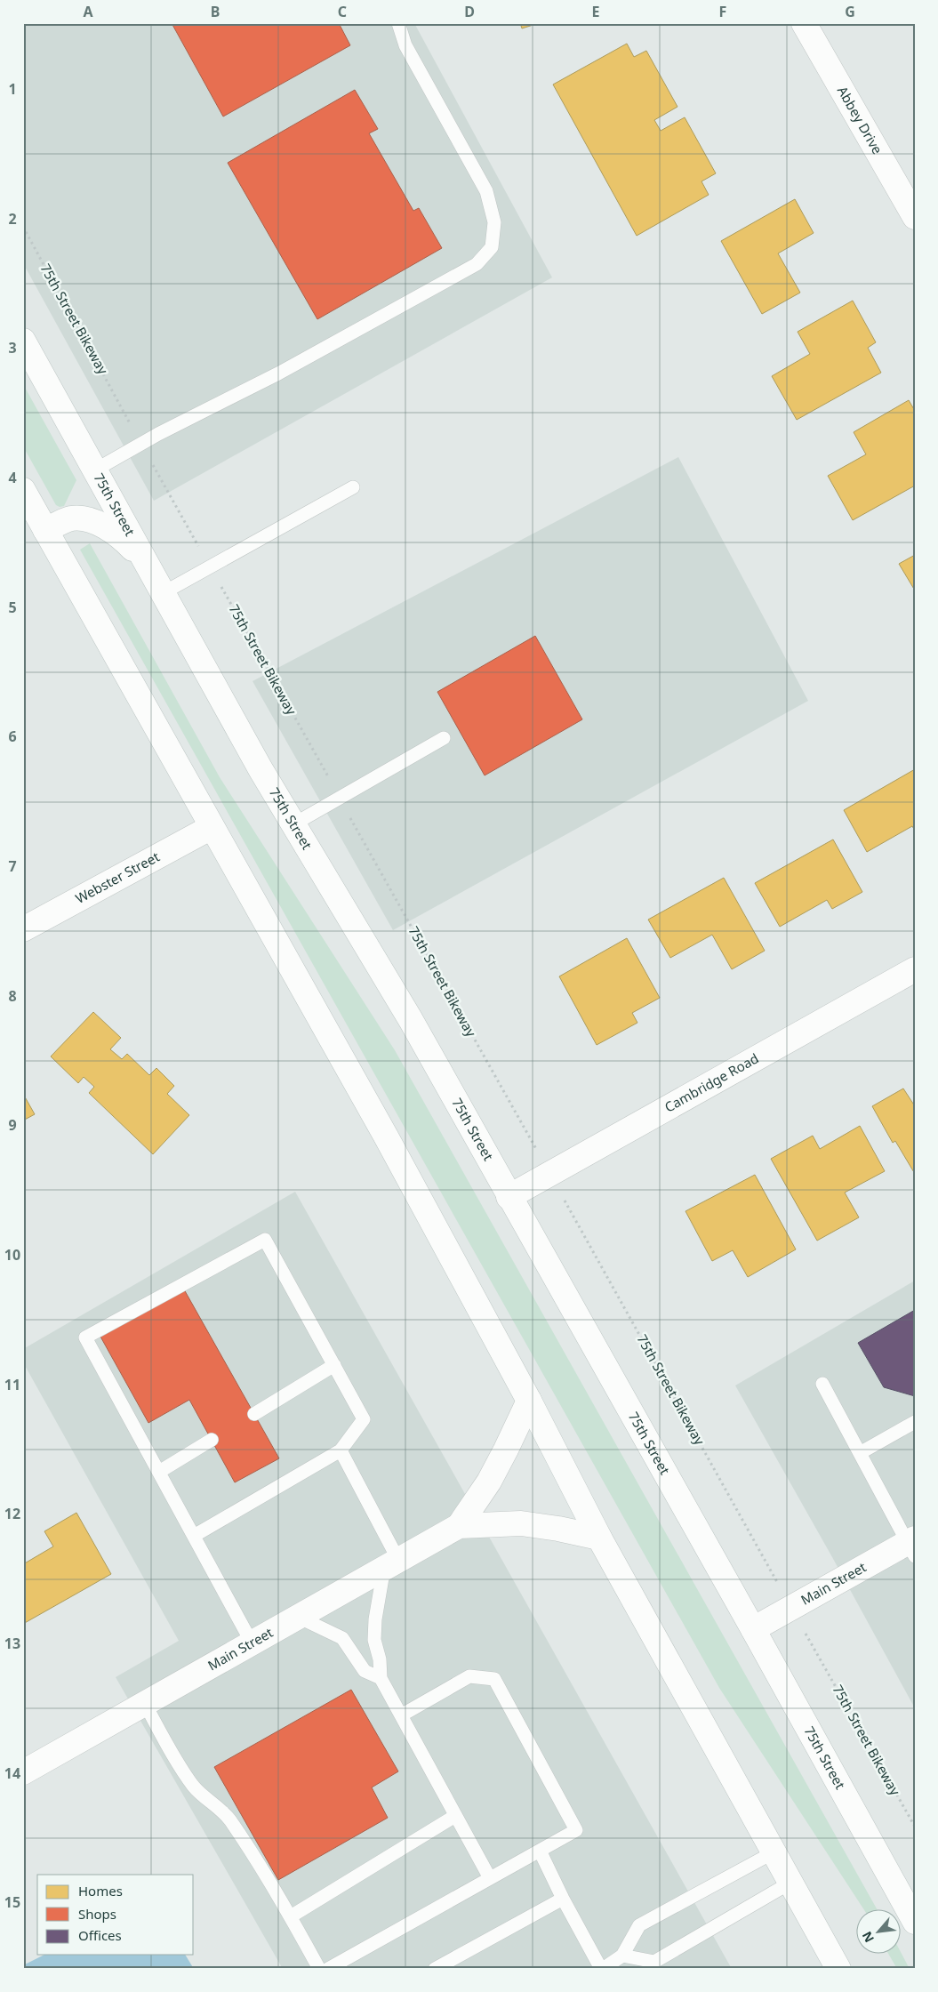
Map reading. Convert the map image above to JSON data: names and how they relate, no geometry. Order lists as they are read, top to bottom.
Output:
{
  "streets": {
    "main road": [
      "Abbey Drive",
      "75th Street",
      "Webster Street",
      "Cambridge Road",
      "Main Street"
    ],
    "path": ["75th Street Bikeway"]
  },
  "crossings": [
    ["75th Street", "Cambridge Road"],
    ["75th Street", "Main Street"]
  ],
  "legend": ["Homes", "Shops", "Offices"],
  "north": "bottom left",
  "grid": {
    "columns": [
      "A",
      "B",
      "C",
      "D",
      "E",
      "F",
      "G"
    ],
    "rows": [
      "1",
      "2",
      "3",
      "4",
      "5",
      "6",
      "7",
      "8",
      "9",
      "10",
      "11",
      "12",
      "13",
      "14",
      "15"
    ]
  }
}
